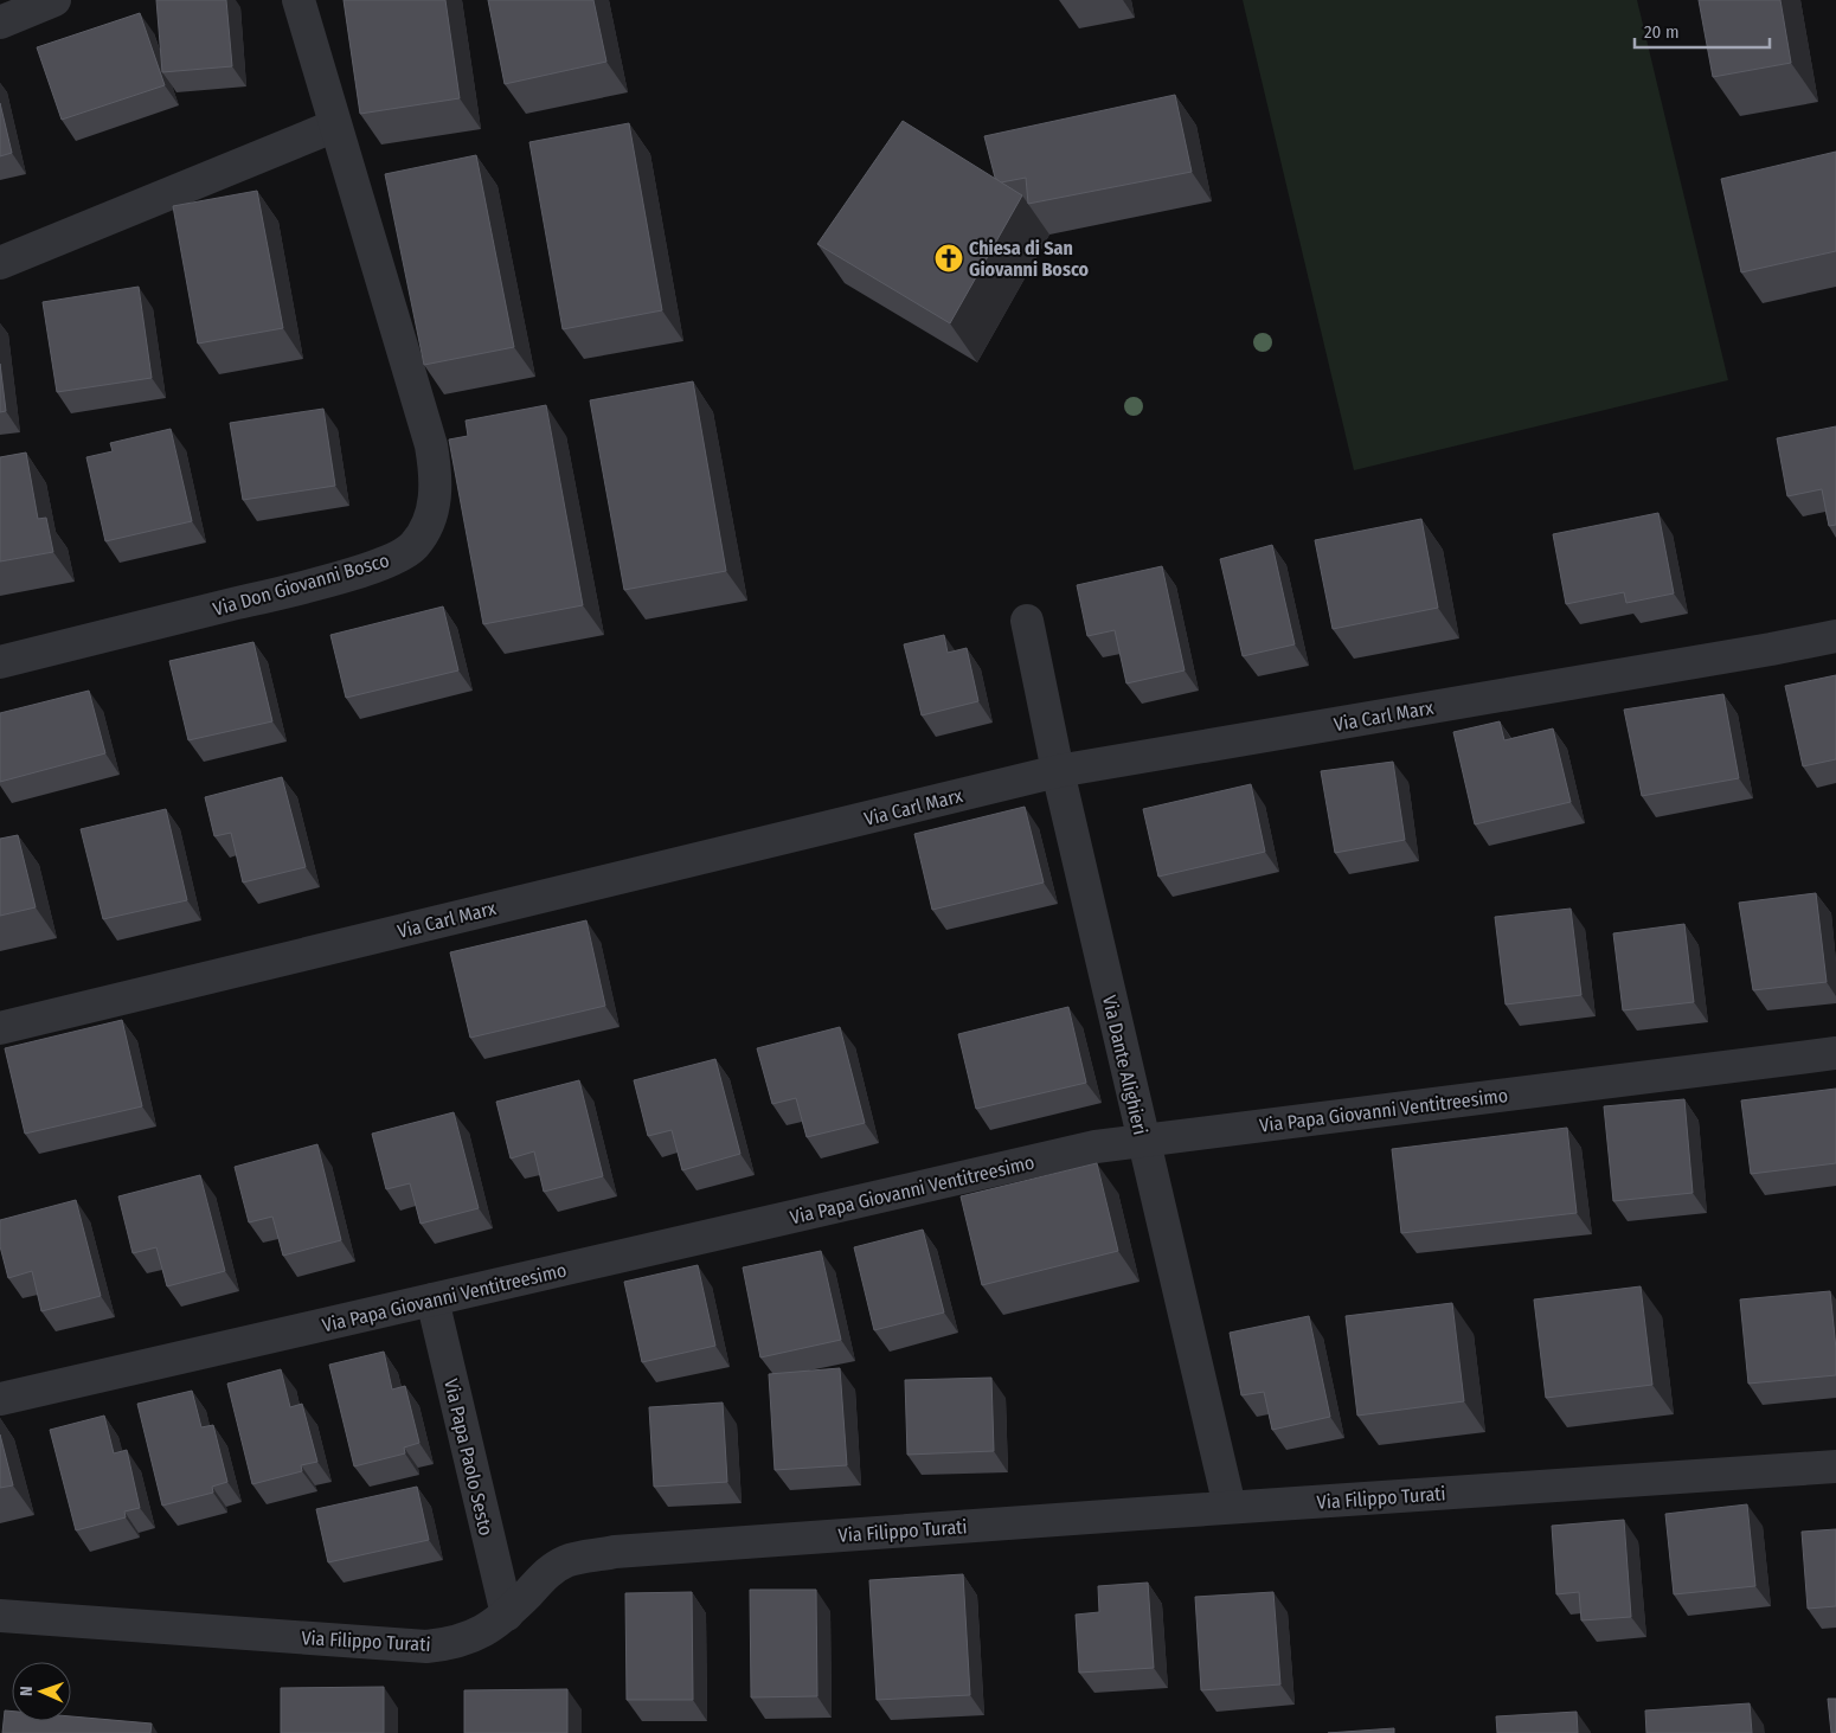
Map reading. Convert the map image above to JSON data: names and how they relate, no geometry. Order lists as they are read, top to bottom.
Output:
{
  "streets": {
    "street": [
      "Via Don Giovanni Bosco",
      "Via Carl Marx",
      "Via Dante Alighieri",
      "Via Papa Giovanni Ventitreesimo",
      "Via Papa Paolo Sesto",
      "Via Filippo Turati"
    ]
  },
  "crossings": [
    ["Via Carl Marx", "Via Dante Alighieri"],
    ["Via Dante Alighieri", "Via Papa Giovanni Ventitreesimo"],
    ["Via Dante Alighieri", "Via Filippo Turati"],
    ["Via Papa Giovanni Ventitreesimo", "Via Papa Paolo Sesto"],
    ["Via Papa Paolo Sesto", "Via Filippo Turati"]
  ],
  "places": {
    "church": ["Chiesa di San Giovanni Bosco"]
  },
  "scale_bar": "20 m",
  "north": "left"
}
